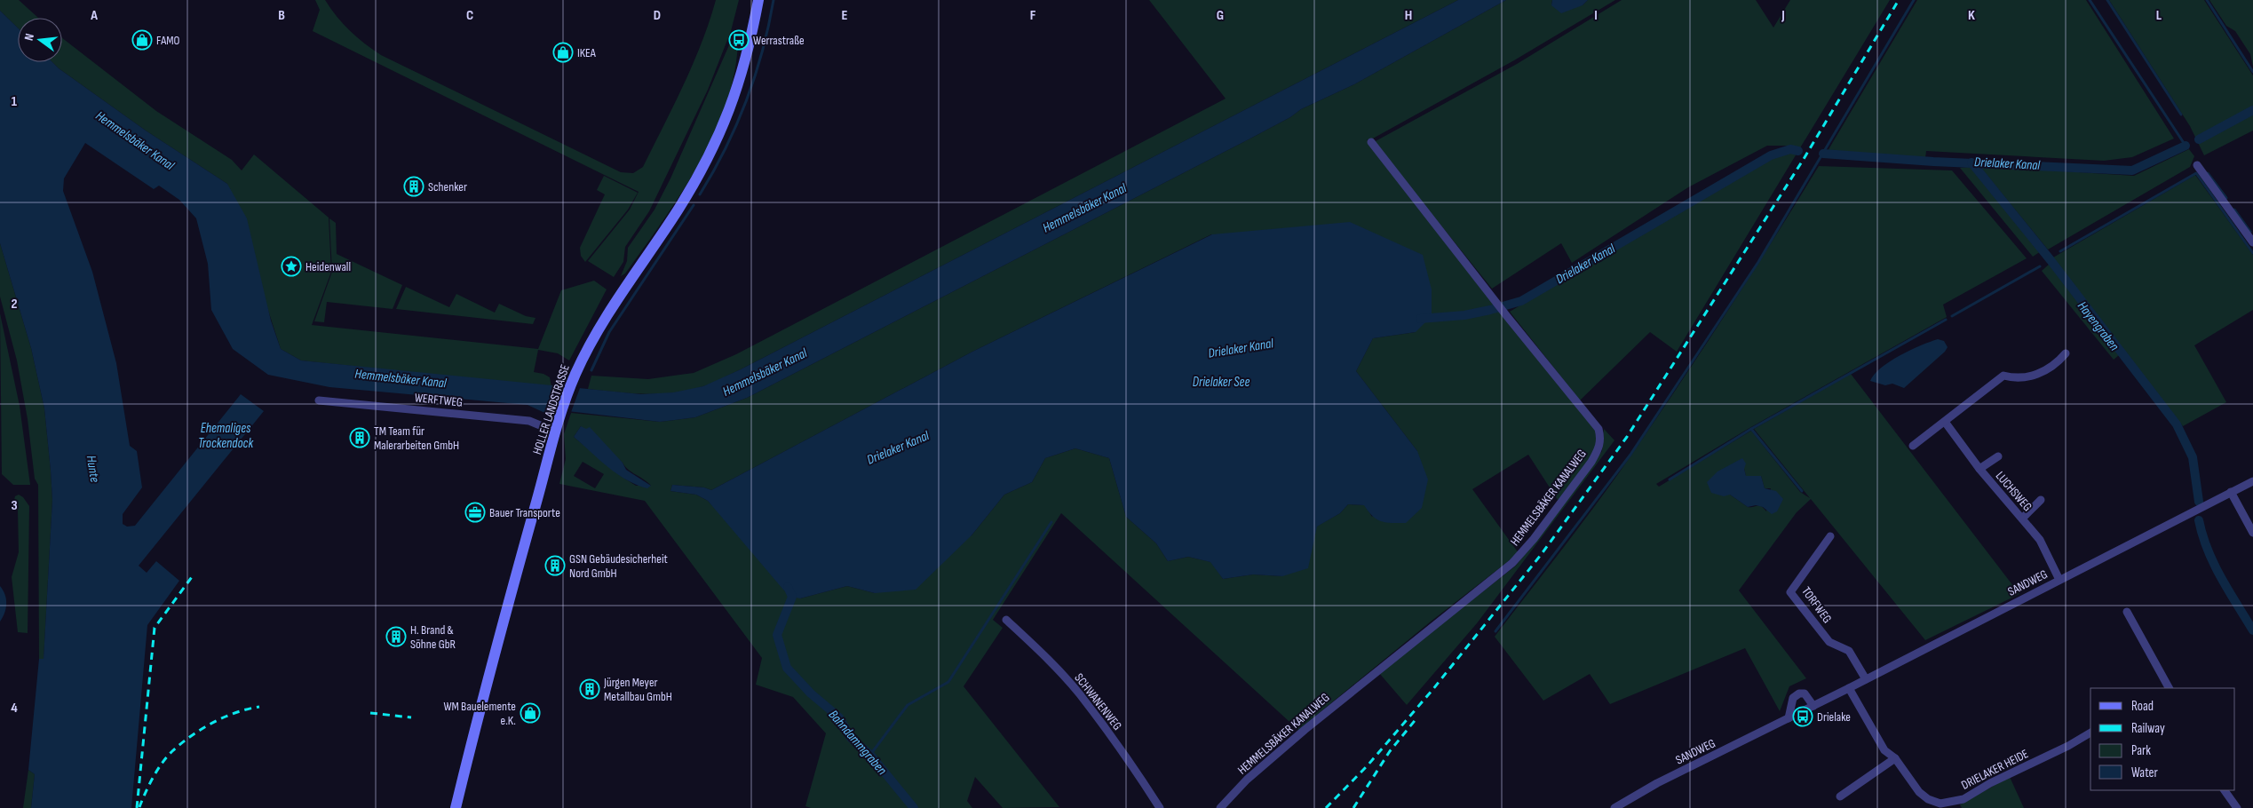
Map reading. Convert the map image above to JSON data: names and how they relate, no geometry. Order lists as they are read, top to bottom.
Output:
{
  "streets": {
    "main road": ["HOLLER LANDSTRASSE"],
    "street": [
      "WERFTWEG",
      "LUCHSWEG",
      "HEMMELSBÄKER KANALWEG",
      "SANDWEG",
      "TORFWEG",
      "SCHWANENWEG",
      "DRIELAKER HEIDE"
    ]
  },
  "crossings": [
    ["WERFTWEG", "HOLLER LANDSTRASSE"],
    ["LUCHSWEG", "SANDWEG"],
    ["SANDWEG", "TORFWEG"],
    ["SANDWEG", "DRIELAKER HEIDE"]
  ],
  "water": [
    "Hemmelsbäker Kanal",
    "Drielaker Kanal",
    "Hayengraben",
    "Drielaker See",
    "Ehemaliges Trockendock",
    "Hunte",
    "Bahndammgraben"
  ],
  "places": {
    "shop": ["FAMO", "IKEA", "WM Bauelemente e.K."],
    "bus stop": ["Werrastraße", "Drielake"],
    "building": [
      "Schenker",
      "TM Team für Malerarbeiten GmbH",
      "GSN Gebäudesicherheit Nord GmbH",
      "H. Brand & Söhne GbR",
      "Jürgen Meyer Metallbau GmbH"
    ],
    "place": ["Heidenwall"],
    "office": ["Bauer Transporte"]
  },
  "legend": [
    "Road",
    "Railway",
    "Park",
    "Water"
  ],
  "north": "left",
  "grid": {
    "columns": [
      "A",
      "B",
      "C",
      "D",
      "E",
      "F",
      "G",
      "H",
      "I",
      "J",
      "K",
      "L"
    ],
    "rows": [
      "1",
      "2",
      "3",
      "4"
    ]
  }
}
